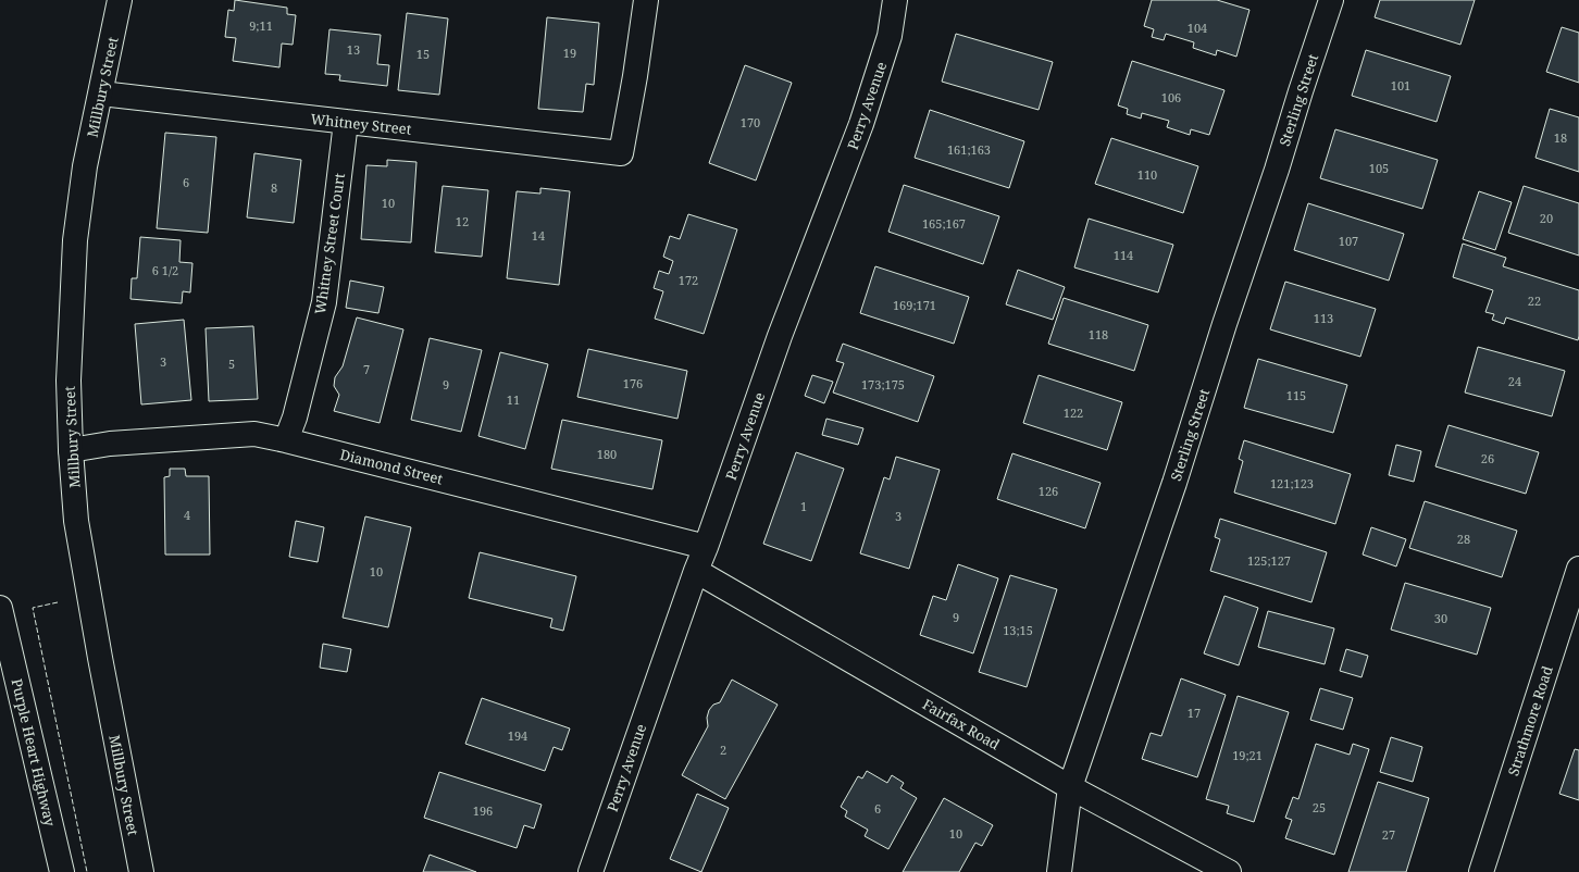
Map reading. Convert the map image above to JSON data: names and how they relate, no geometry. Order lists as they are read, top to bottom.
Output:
{
  "streets": {
    "main road": [
      "Millbury Street",
      "Sterling Street",
      "Perry Avenue",
      "Whitney Street",
      "Whitney Street Court",
      "Diamond Street",
      "Strathmore Road",
      "Fairfax Road",
      "Purple Heart Highway"
    ]
  },
  "crossings": [
    ["Millbury Street", "Whitney Street"],
    ["Millbury Street", "Diamond Street"],
    ["Sterling Street", "Fairfax Road"],
    ["Perry Avenue", "Diamond Street"],
    ["Perry Avenue", "Fairfax Road"],
    ["Whitney Street", "Whitney Street Court"],
    ["Whitney Street Court", "Diamond Street"]
  ],
  "house_numbers": [
    "9;11",
    "104",
    "13",
    "19",
    "15",
    "101",
    "106",
    "170",
    "18",
    "161;163",
    "105",
    "110",
    "6",
    "8",
    "10",
    "20",
    "12",
    "165;167",
    "14",
    "107",
    "114",
    "6 1/2",
    "172",
    "22",
    "169;171",
    "113",
    "118",
    "3",
    "5",
    "7",
    "24",
    "176",
    "9",
    "173;175",
    "115",
    "11",
    "122",
    "180",
    "26",
    "121;123",
    "126",
    "1",
    "4",
    "3",
    "28",
    "125;127",
    "10",
    "9",
    "30",
    "13;15",
    "17",
    "194",
    "2",
    "19;21",
    "25",
    "6",
    "196",
    "10",
    "27"
  ]
}
